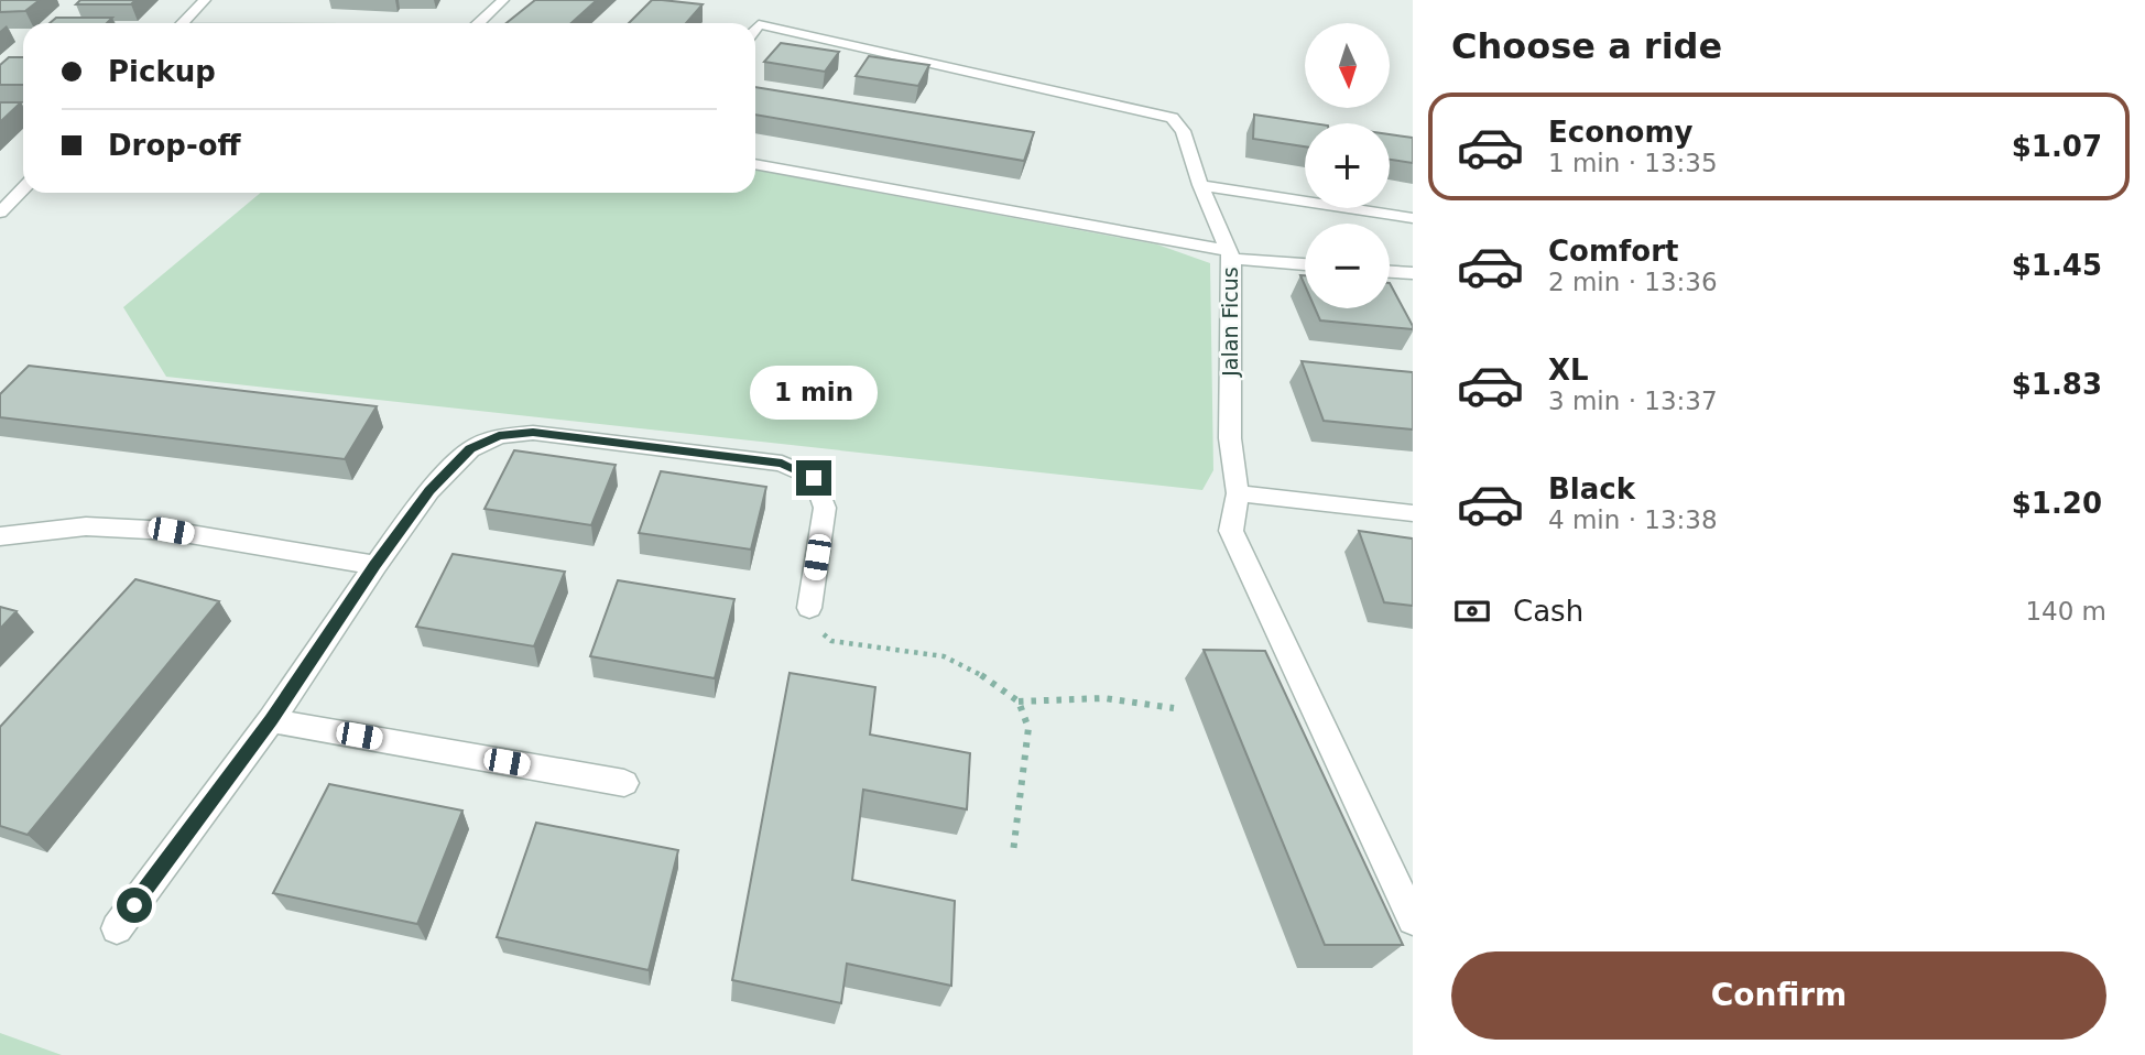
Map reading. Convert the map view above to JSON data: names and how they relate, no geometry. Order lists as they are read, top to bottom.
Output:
{
  "streets": {
    "street": ["Jalan Ficus"]
  },
  "north": "bottom",
  "page": {
    "heading": "Choose a ride",
    "map_buttons": ["+", "−"],
    "banner": ["Pickup", "Drop-off"],
    "list": [
      {
        "name": "Economy",
        "note": "1 min · 13:35",
        "value": "$1.07"
      },
      {
        "name": "Comfort",
        "note": "2 min · 13:36",
        "value": "$1.45"
      },
      {
        "name": "XL",
        "note": "3 min · 13:37",
        "value": "$1.83"
      },
      {
        "name": "Black",
        "note": "4 min · 13:38",
        "value": "$1.20"
      }
    ],
    "bubble": "1 min",
    "pay": ["Cash", "140 m"],
    "buttons": "Confirm"
  }
}
